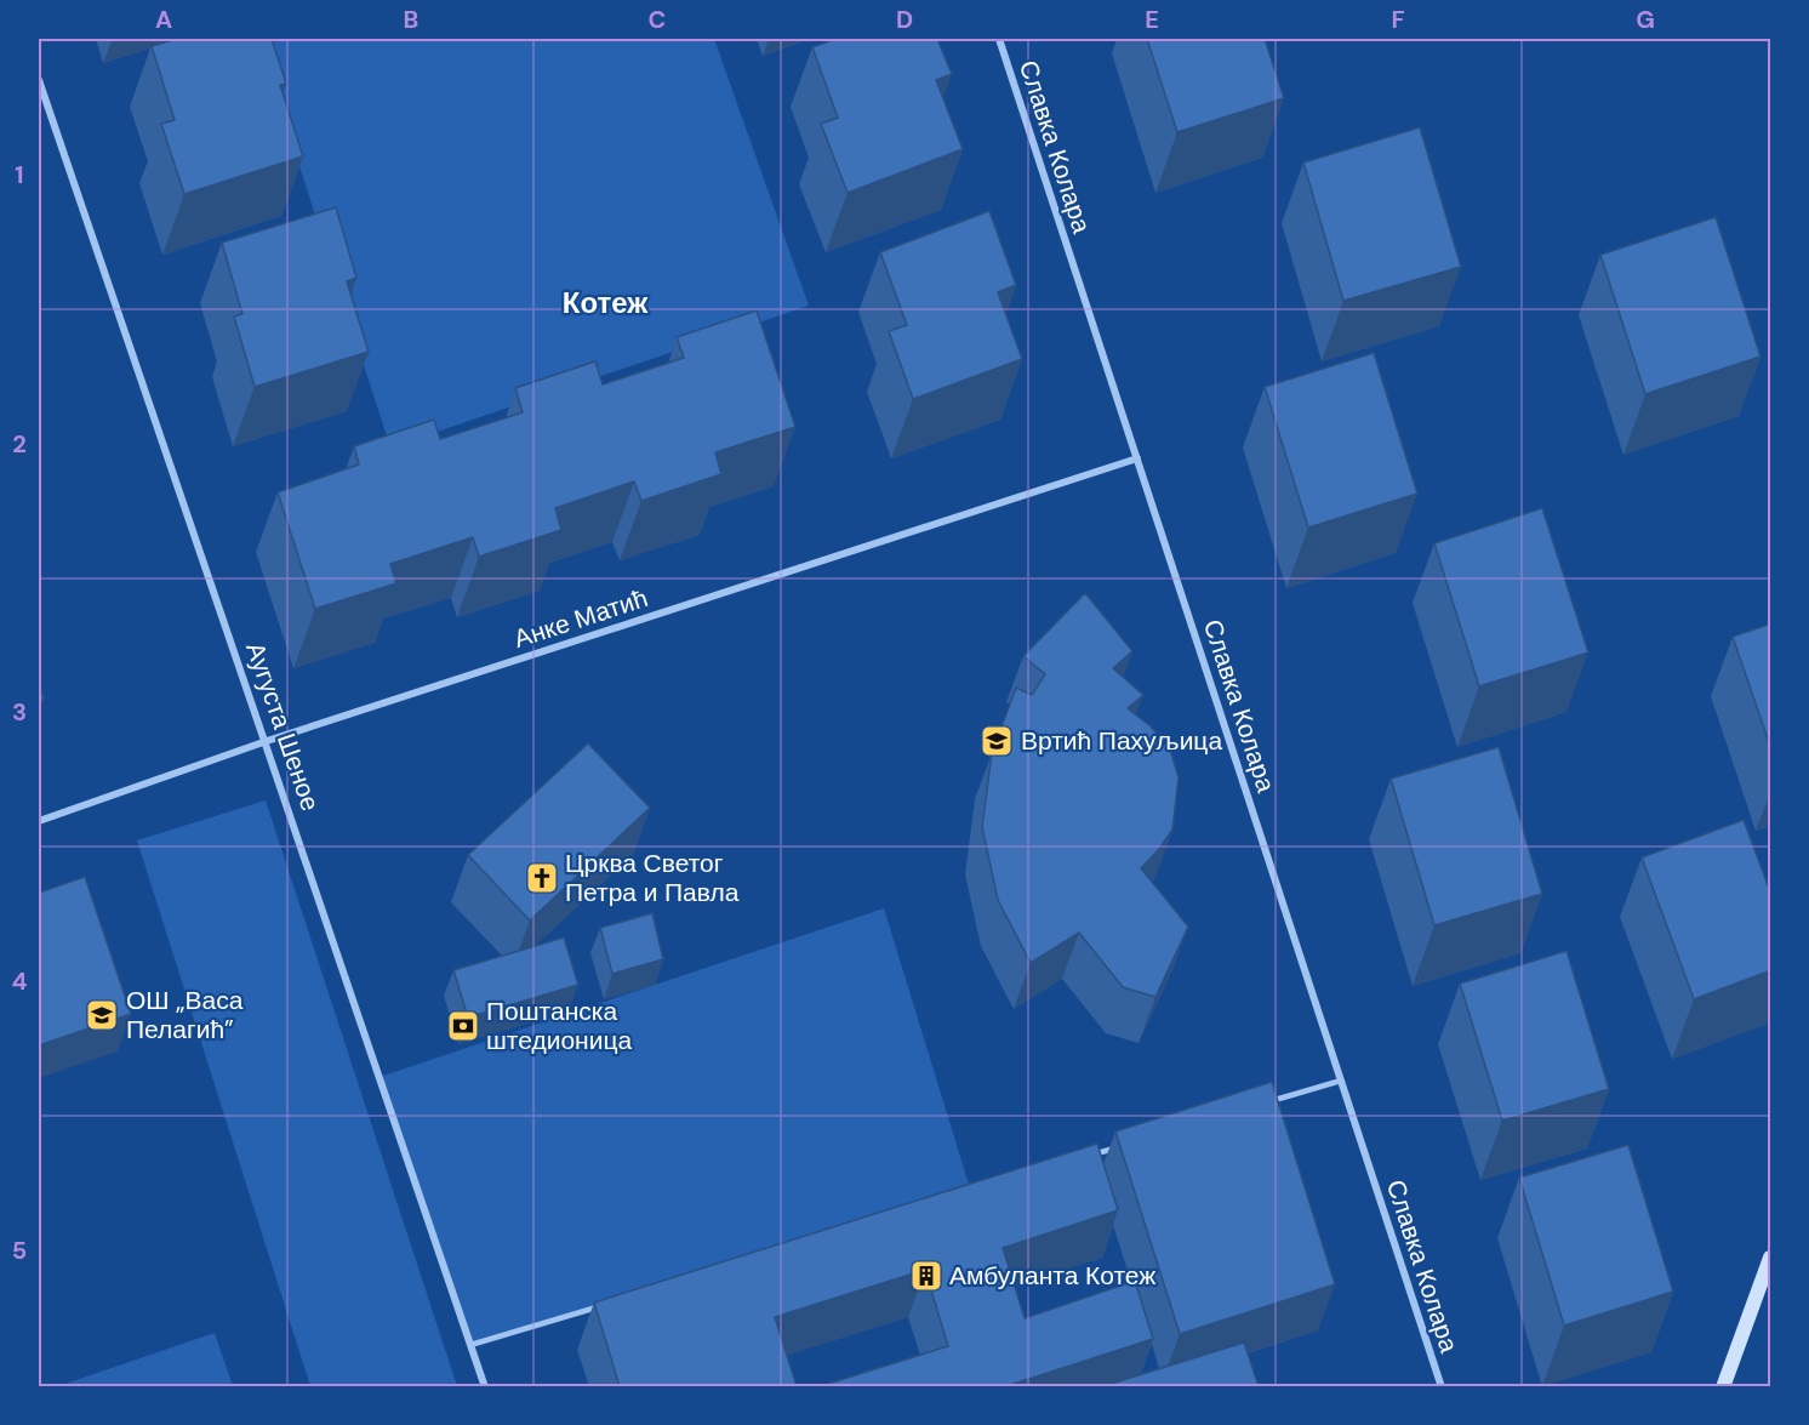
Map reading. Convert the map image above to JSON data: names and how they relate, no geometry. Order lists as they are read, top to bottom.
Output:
{
  "streets": {
    "street": ["Славка Колара", "Анке Матић", "Аугуста Шеное"]
  },
  "crossings": [
    ["Славка Колара", "Анке Матић"],
    ["Анке Матић", "Аугуста Шеное"]
  ],
  "districts": ["Котеж"],
  "places": {
    "school or university": ["Вртић Пахуљица", "ОШ „Васа Пелагић”"],
    "church": ["Црква Светог Петра и Павла"],
    "bank": ["Поштанска штедионица"],
    "building": ["Амбуланта Котеж"]
  },
  "grid": {
    "columns": [
      "A",
      "B",
      "C",
      "D",
      "E",
      "F",
      "G"
    ],
    "rows": [
      "1",
      "2",
      "3",
      "4",
      "5"
    ]
  }
}
